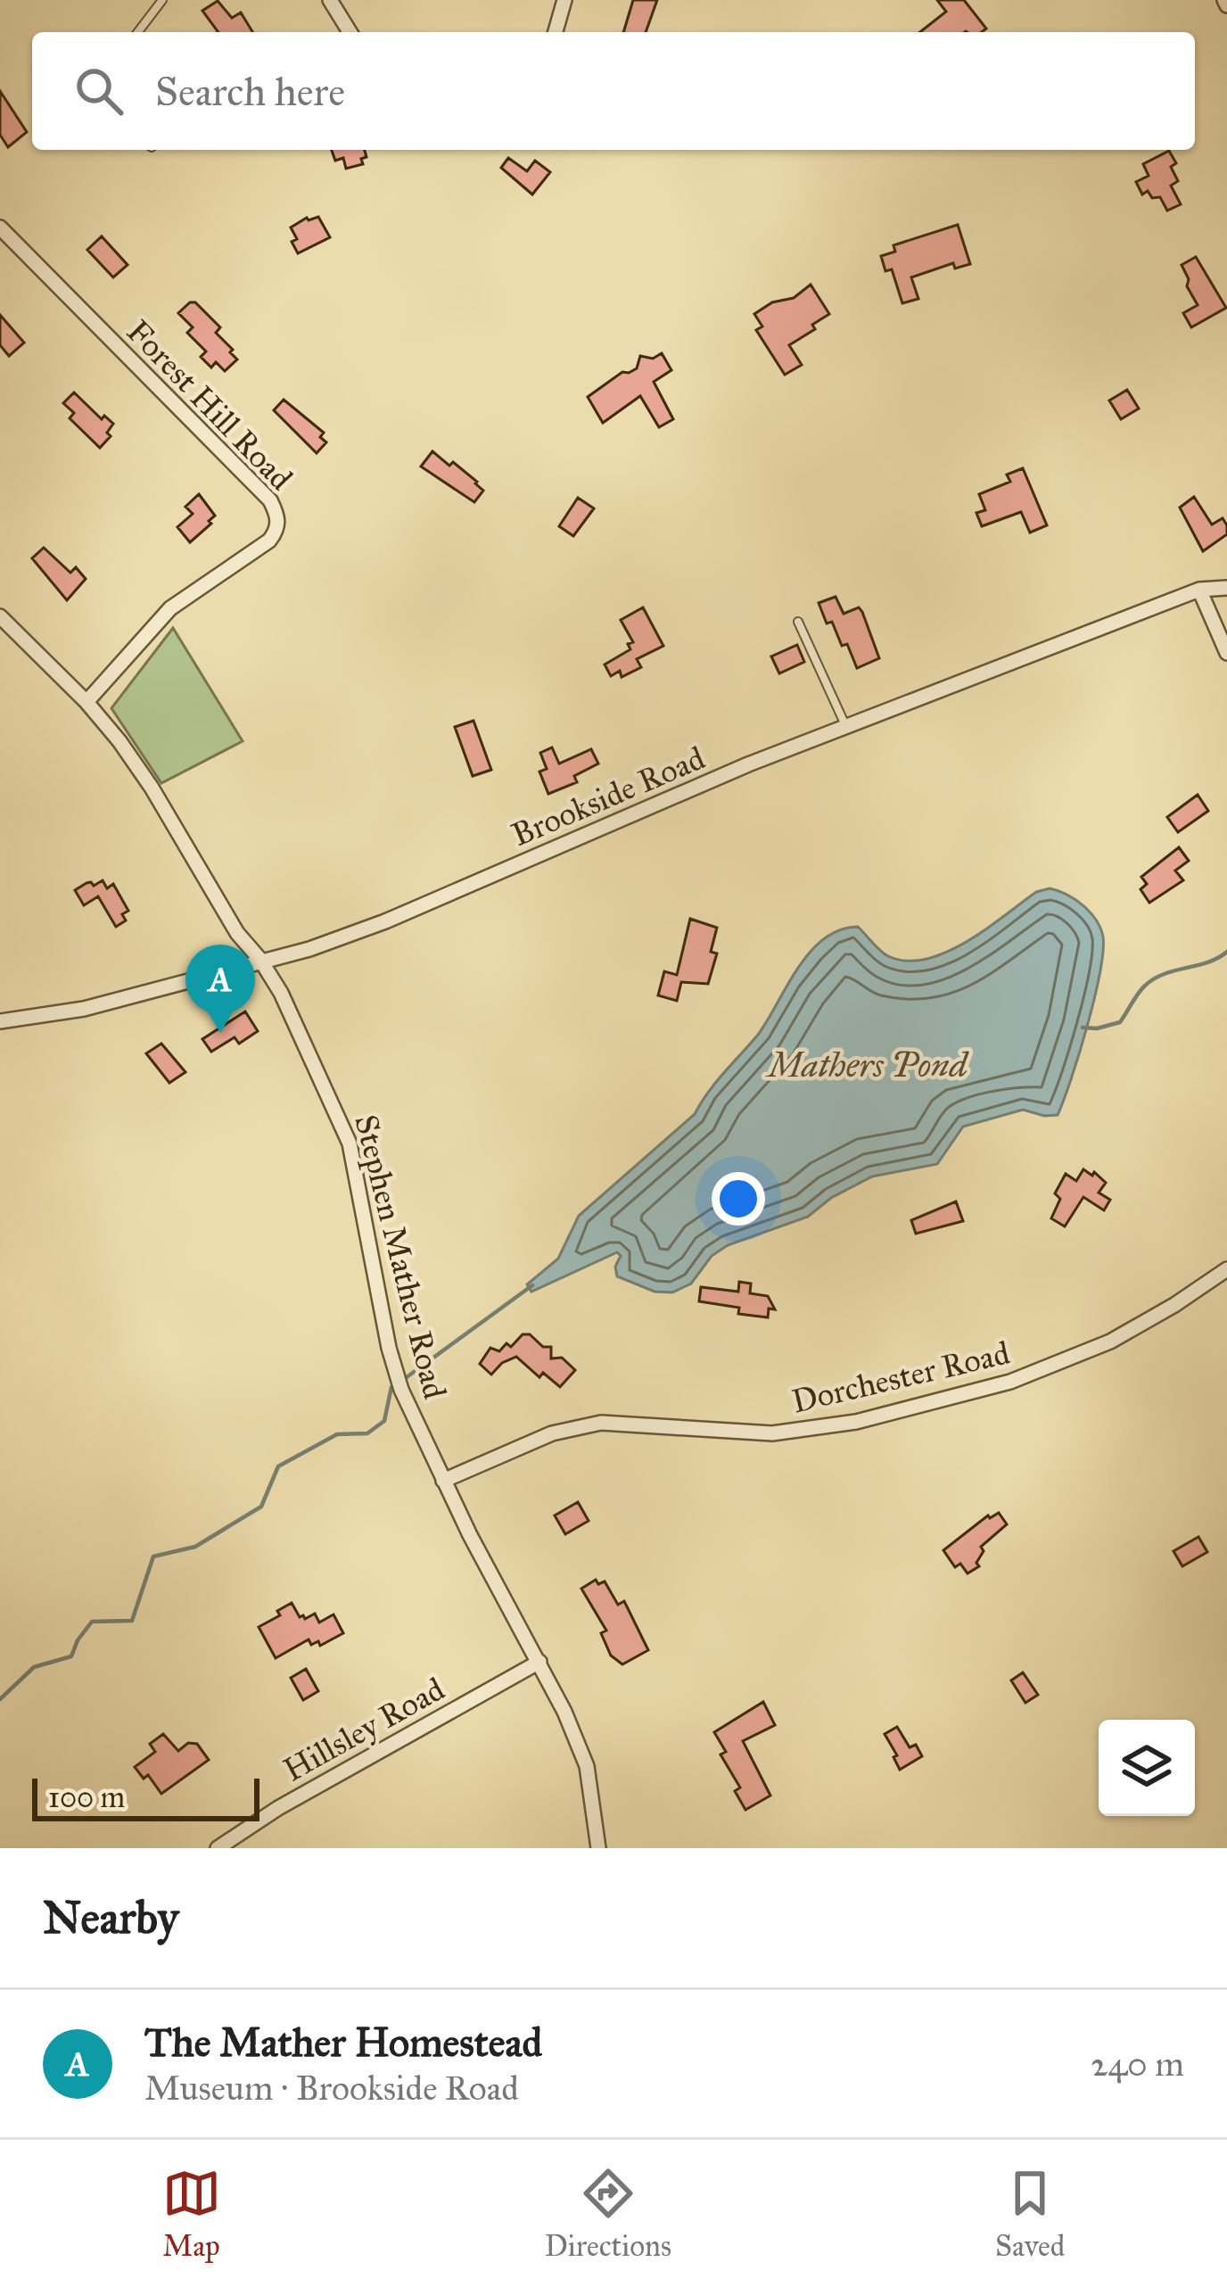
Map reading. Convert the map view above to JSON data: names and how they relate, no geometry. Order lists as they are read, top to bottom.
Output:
{
  "streets": {
    "street": [
      "Forest Hill Road",
      "Brookside Road",
      "Stephen Mather Road",
      "Dorchester Road",
      "Hillsley Road"
    ]
  },
  "crossings": [
    ["Forest Hill Road", "Stephen Mather Road"],
    ["Brookside Road", "Stephen Mather Road"],
    ["Stephen Mather Road", "Dorchester Road"],
    ["Stephen Mather Road", "Hillsley Road"]
  ],
  "water": ["Mathers Pond"],
  "scale_bar": "100 m",
  "page": {
    "search": "Search here",
    "pins": "A",
    "scale": "100 m",
    "heading": "Nearby",
    "list": [
      {
        "mark": "A",
        "name": "The Mather Homestead",
        "note": "Museum · Brookside Road",
        "value": "240 m"
      }
    ],
    "nav": ["Map", "Directions", "Saved"]
  }
}
